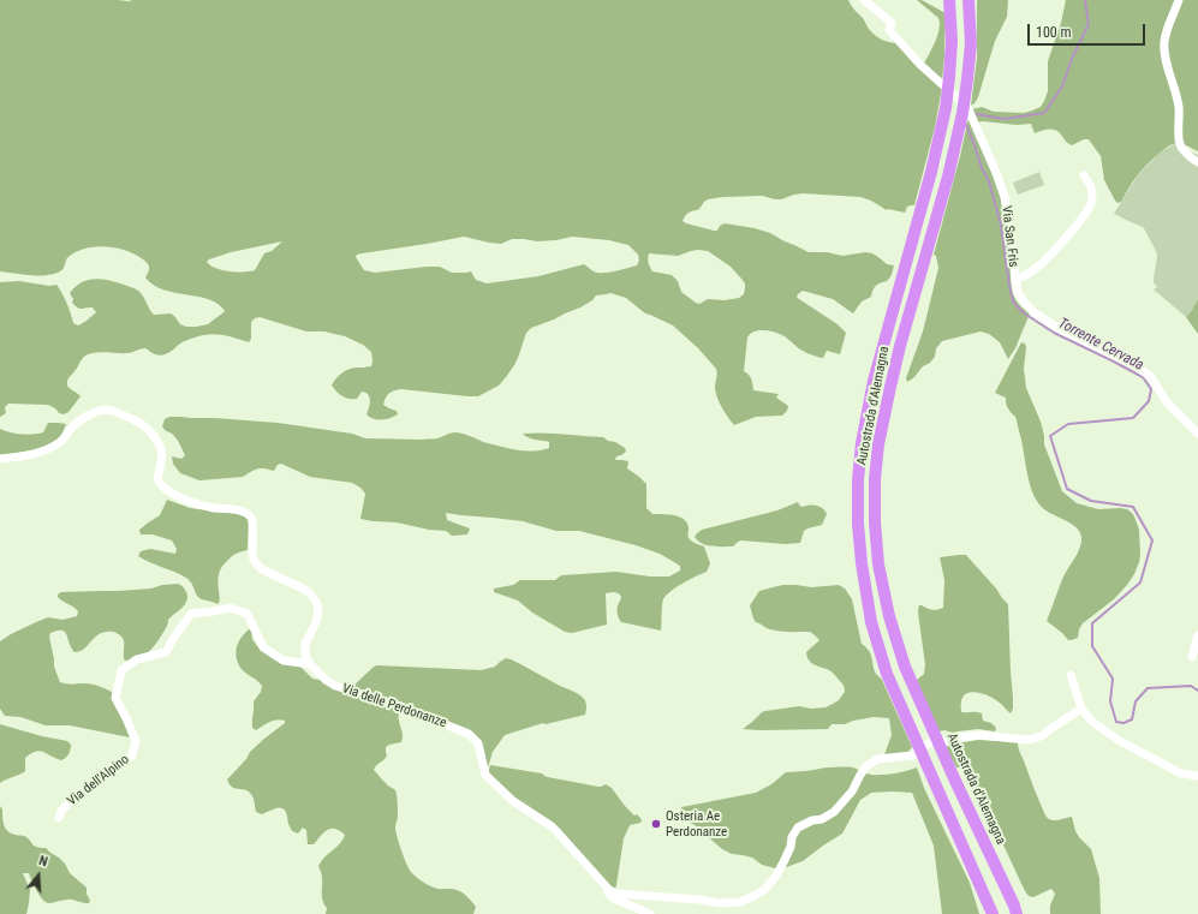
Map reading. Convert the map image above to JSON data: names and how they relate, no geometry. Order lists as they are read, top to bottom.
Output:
{
  "streets": {
    "highway": ["Autostrada d'Alemagna"],
    "street": ["Via San Fris", "Via delle Perdonanze", "Via dell'Alpino"]
  },
  "crossings": [
    ["Via delle Perdonanze", "Via dell'Alpino"]
  ],
  "water": ["Torrente Cervada"],
  "places": ["Osteria Ae Perdonanze"],
  "scale_bar": "100 m",
  "north": "top"
}
